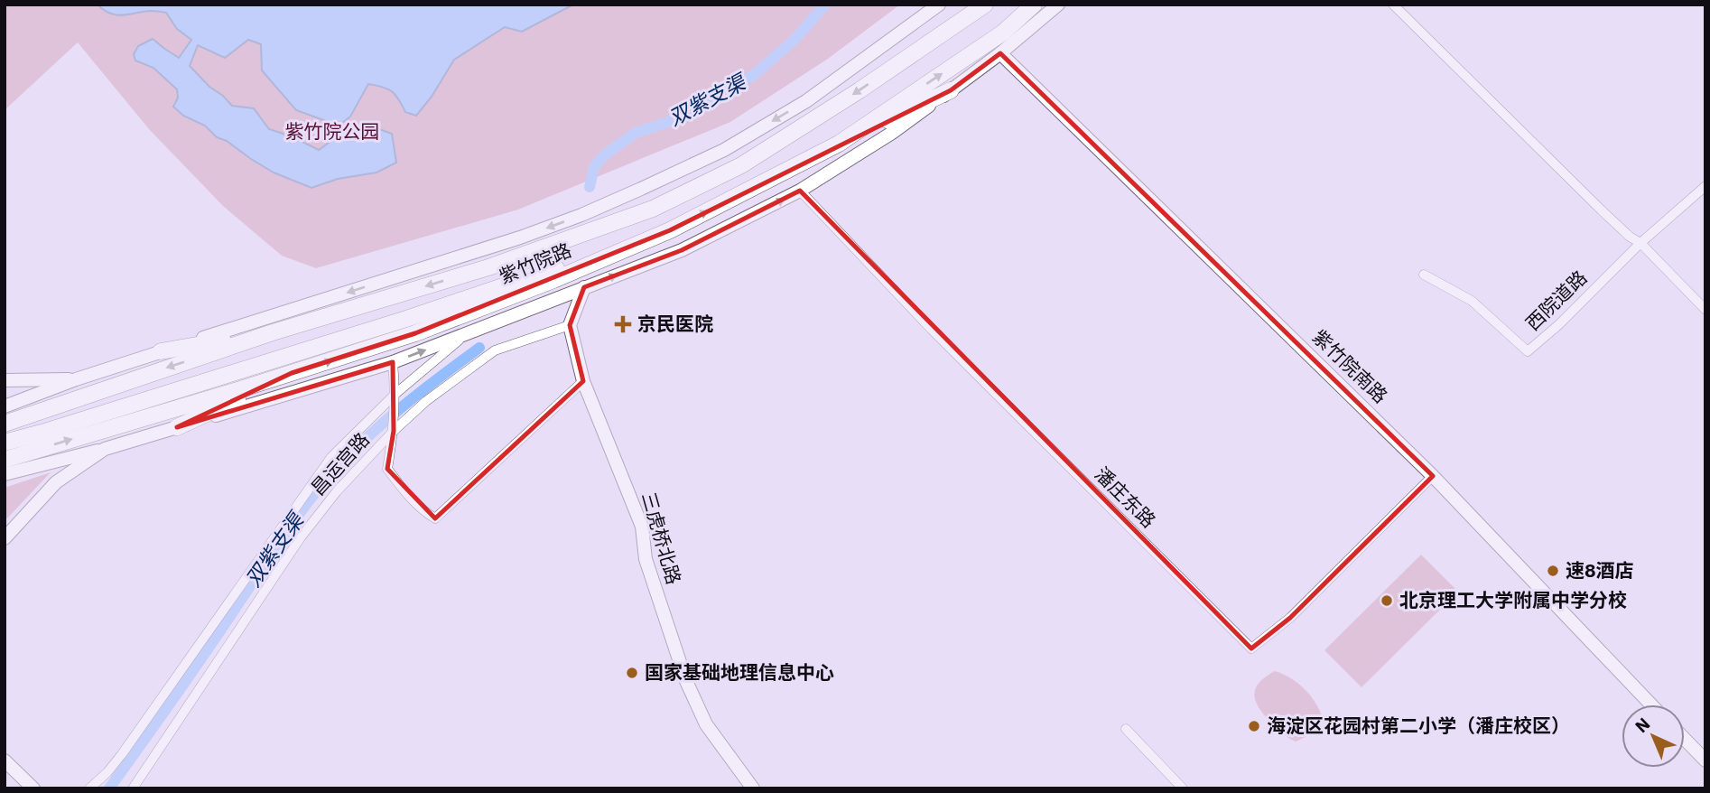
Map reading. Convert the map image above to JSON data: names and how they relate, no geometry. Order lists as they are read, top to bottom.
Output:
{
  "streets": {
    "highway": ["紫竹院路"],
    "street": [
      "西院道路",
      "紫竹院南路",
      "昌运宫路",
      "潘庄东路",
      "三虎桥北路"
    ]
  },
  "crossings": [
    ["紫竹院南路", "潘庄东路"],
    ["昌运宫路", "三虎桥北路"]
  ],
  "water": ["双紫支渠"],
  "parks": ["紫竹院公园"],
  "places": {
    "health": ["京民医院"],
    "other": [
      "速8酒店",
      "北京理工大学附属中学分校",
      "国家基础地理信息中心",
      "海淀区花园村第二小学（潘庄校区）"
    ]
  },
  "north": "top left"
}
